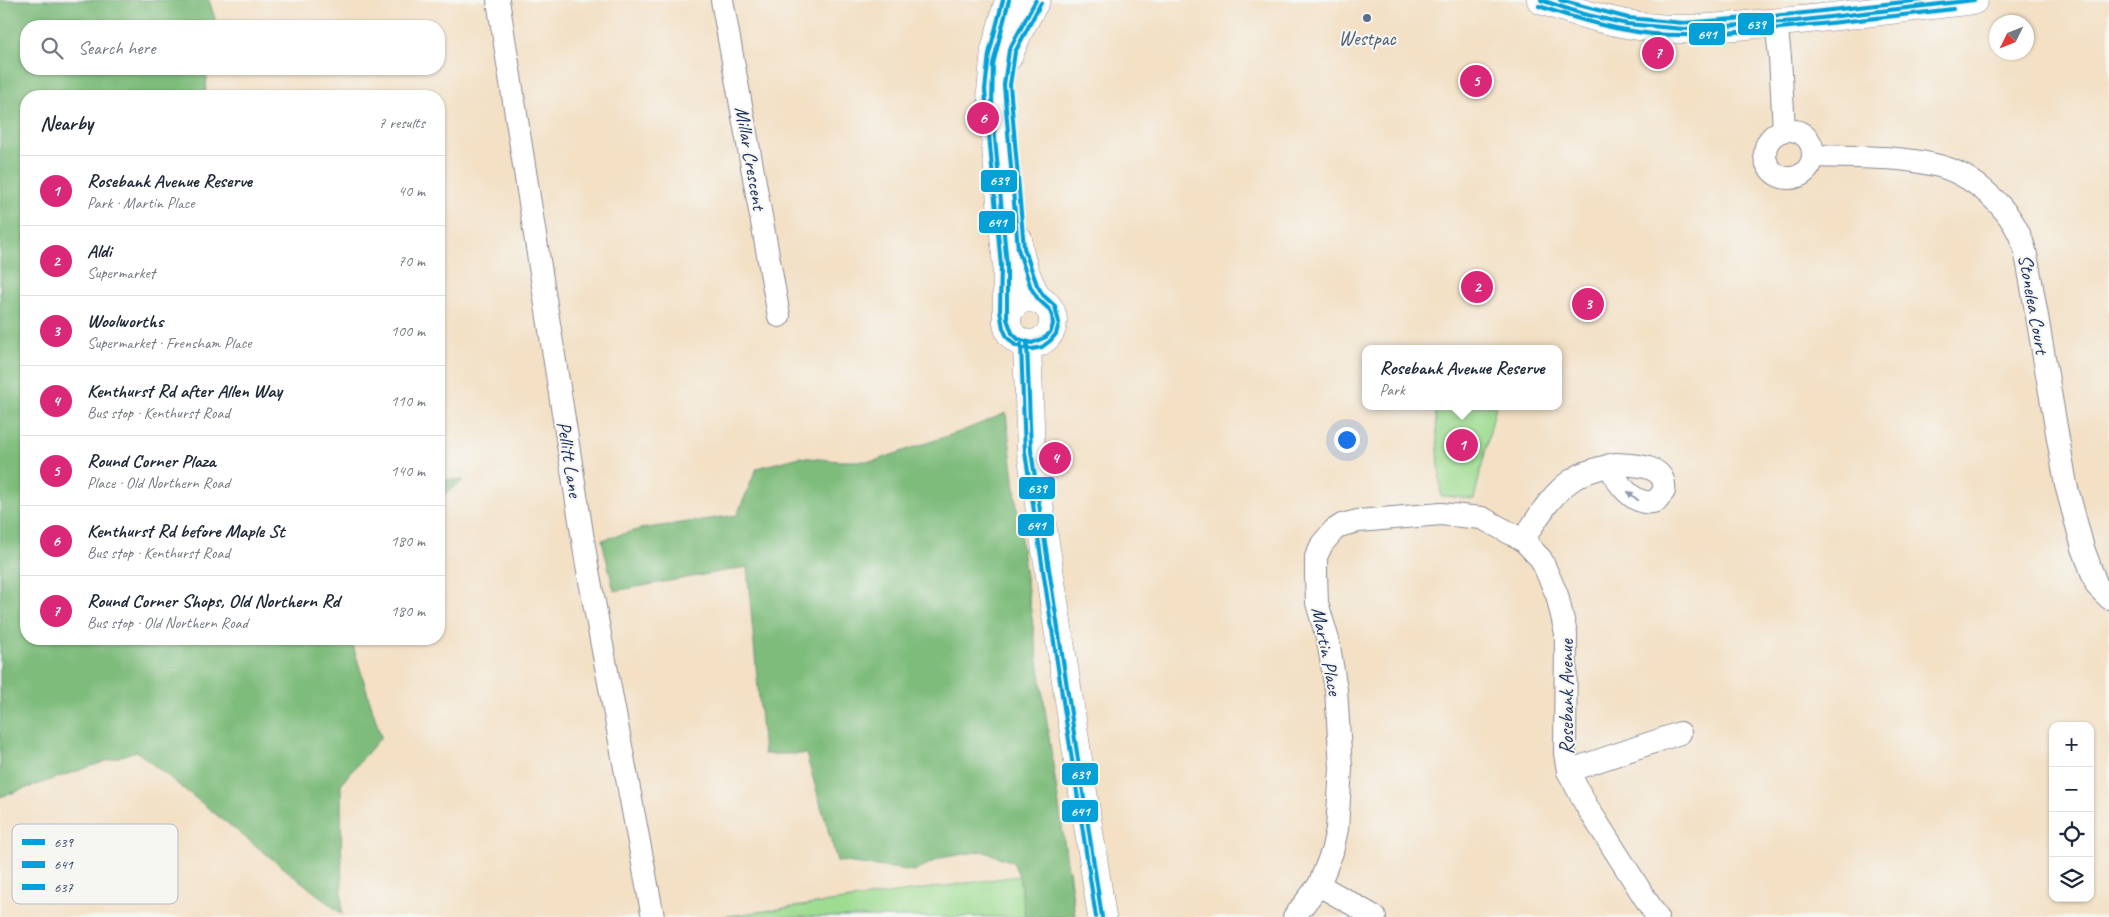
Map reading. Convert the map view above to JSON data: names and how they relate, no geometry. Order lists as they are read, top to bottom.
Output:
{
  "streets": {
    "street": [
      "Millar Crescent",
      "Stonelea Court",
      "Pellitt Lane",
      "Martin Place",
      "Rosebank Avenue"
    ]
  },
  "crossings": [
    ["Martin Place", "Rosebank Avenue"]
  ],
  "places": ["Westpac"],
  "lines": ["transit line 639", "transit line 641", "transit line 637"],
  "legend": ["639", "641", "637"],
  "north": "bottom left",
  "page": {
    "search": "Search here",
    "pins": [
      "7",
      "5",
      "6",
      "2",
      "3",
      "1",
      "4"
    ],
    "heading": ["Nearby", "7 results"],
    "list": [
      {
        "mark": "1",
        "name": "Rosebank Avenue Reserve",
        "note": "Park · Martin Place",
        "value": "40 m"
      },
      {
        "mark": "2",
        "name": "Aldi",
        "note": "Supermarket",
        "value": "70 m"
      },
      {
        "mark": "3",
        "name": "Woolworths",
        "note": "Supermarket · Frensham Place",
        "value": "100 m"
      },
      {
        "mark": "4",
        "name": "Kenthurst Rd after Allen Way",
        "note": "Bus stop · Kenthurst Road",
        "value": "110 m"
      },
      {
        "mark": "5",
        "name": "Round Corner Plaza",
        "note": "Place · Old Northern Road",
        "value": "140 m"
      },
      {
        "mark": "6",
        "name": "Kenthurst Rd before Maple St",
        "note": "Bus stop · Kenthurst Road",
        "value": "180 m"
      },
      {
        "mark": "7",
        "name": "Round Corner Shops, Old Northern Rd",
        "note": "Bus stop · Old Northern Road",
        "value": "180 m"
      }
    ],
    "popup": ["Rosebank Avenue Reserve", "Park"],
    "map_buttons": ["+", "−"]
  }
}
